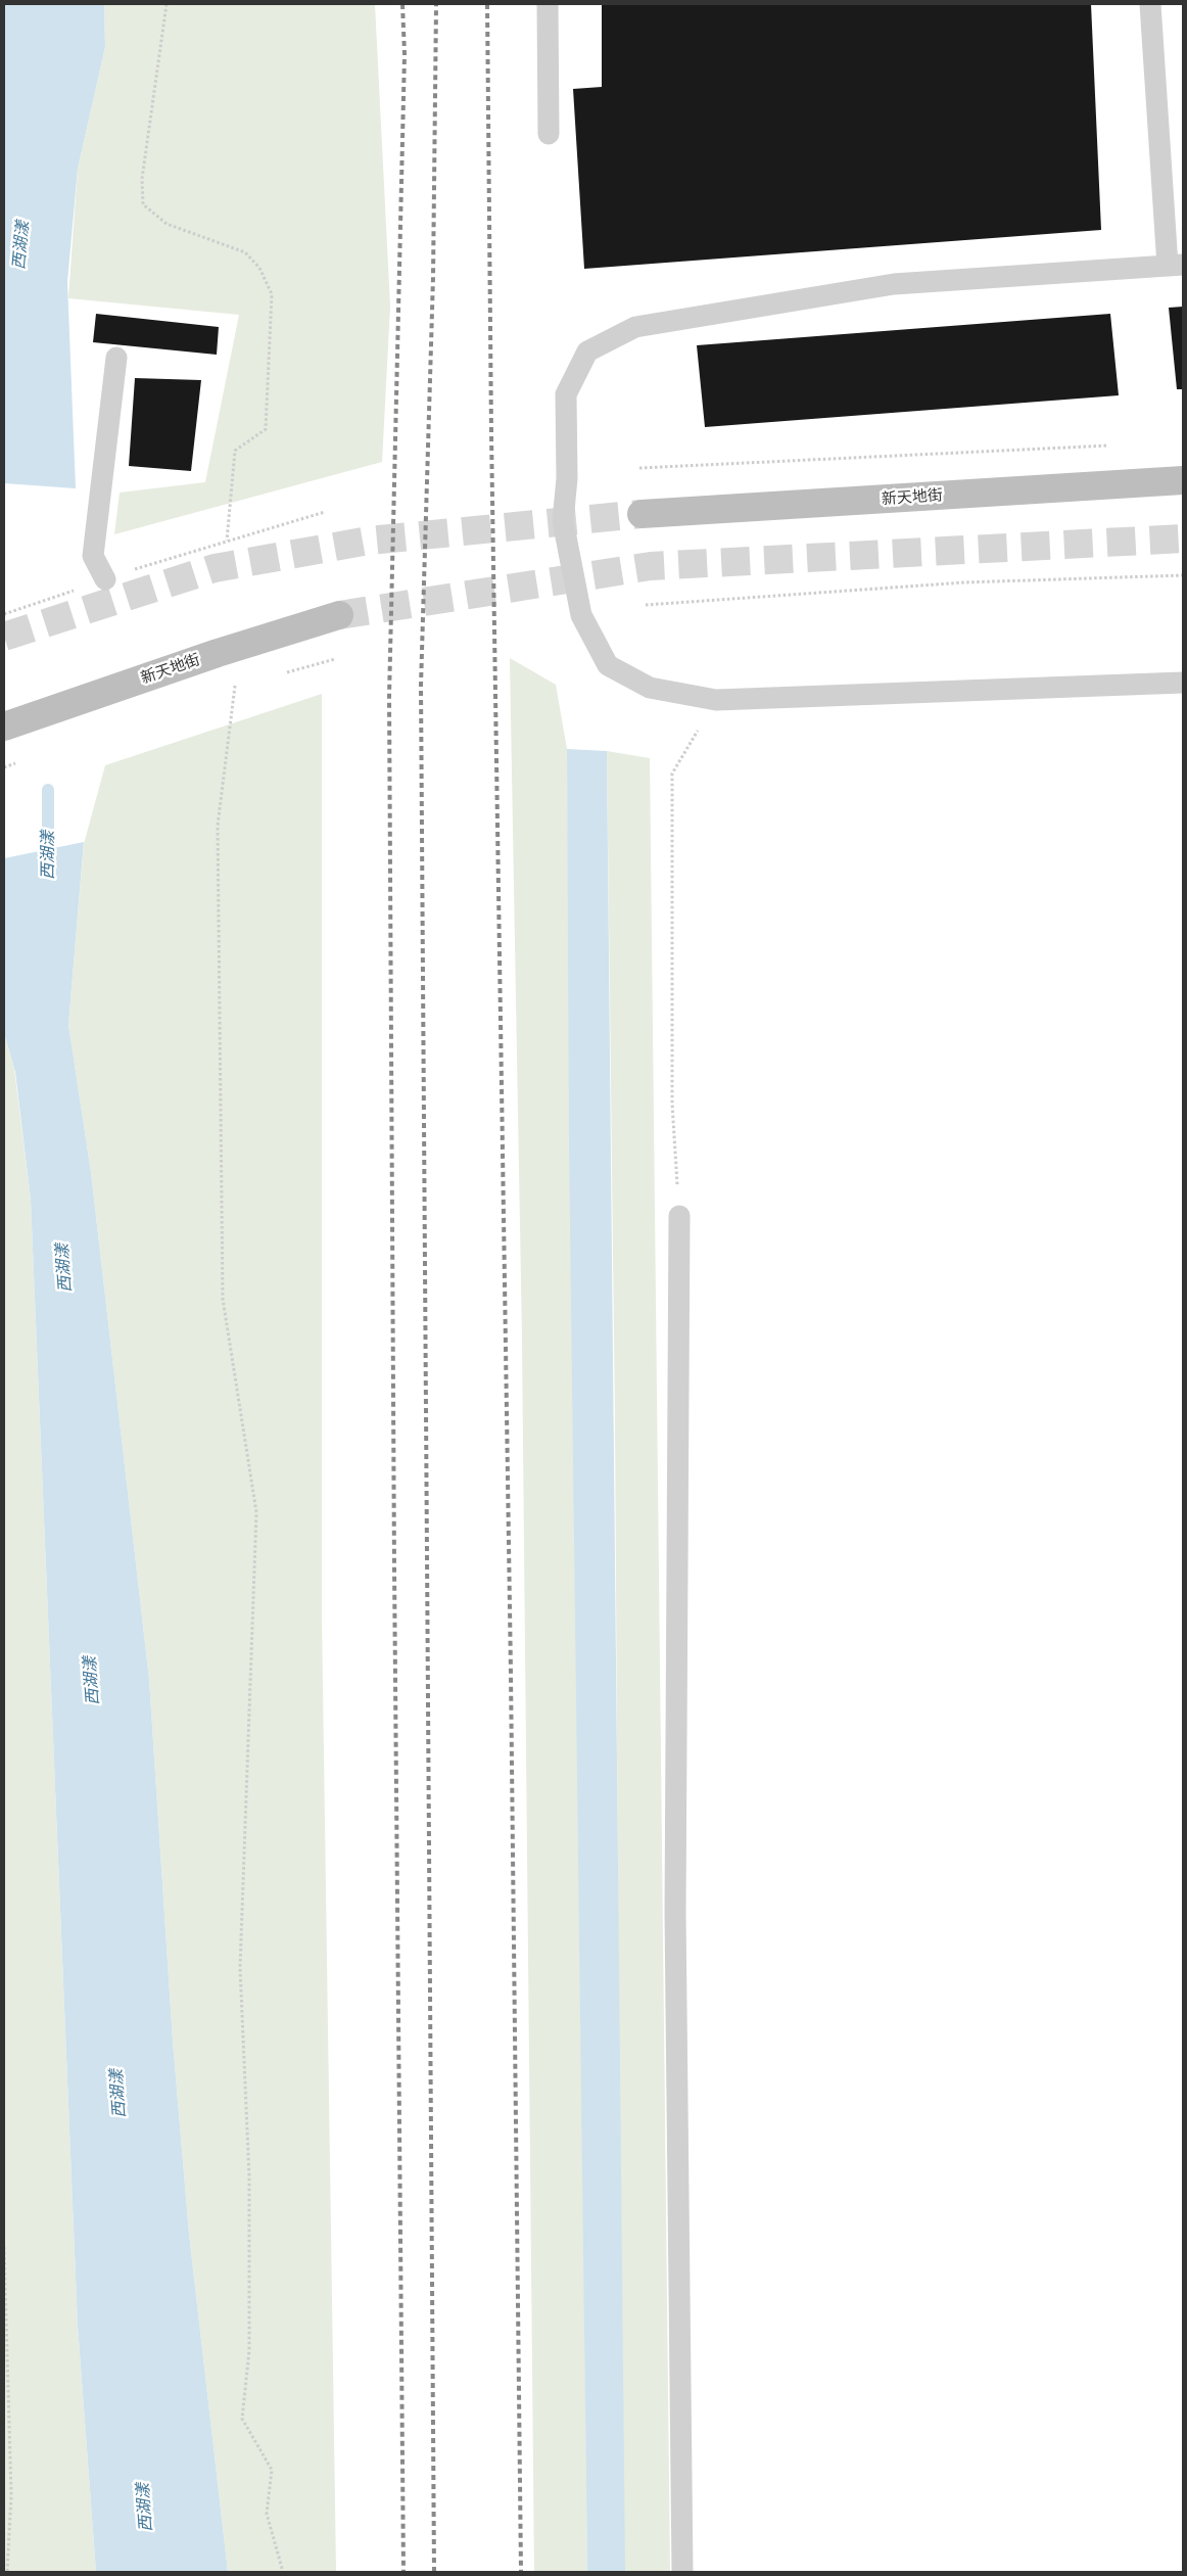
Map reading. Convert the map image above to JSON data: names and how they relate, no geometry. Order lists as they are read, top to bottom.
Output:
{
  "streets": {
    "main road": ["新天地街"]
  },
  "water": ["西湖漾"]
}
